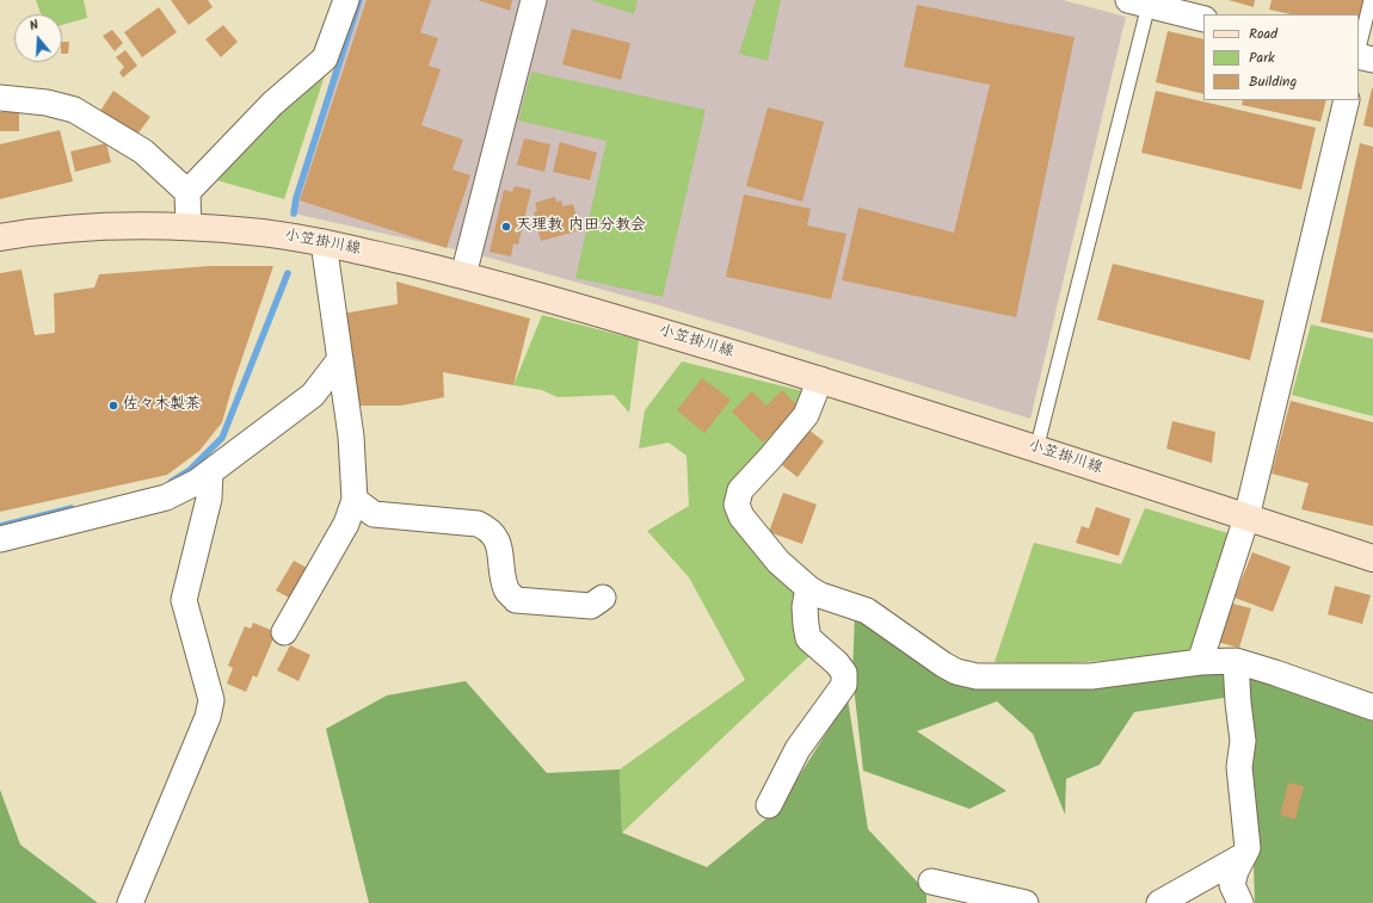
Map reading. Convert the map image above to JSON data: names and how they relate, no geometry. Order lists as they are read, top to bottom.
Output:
{
  "streets": {
    "main road": ["小笠掛川線"]
  },
  "places": ["天理教 内田分教会", "佐々木製茶"],
  "legend": ["Road", "Park", "Building"],
  "north": "top"
}
